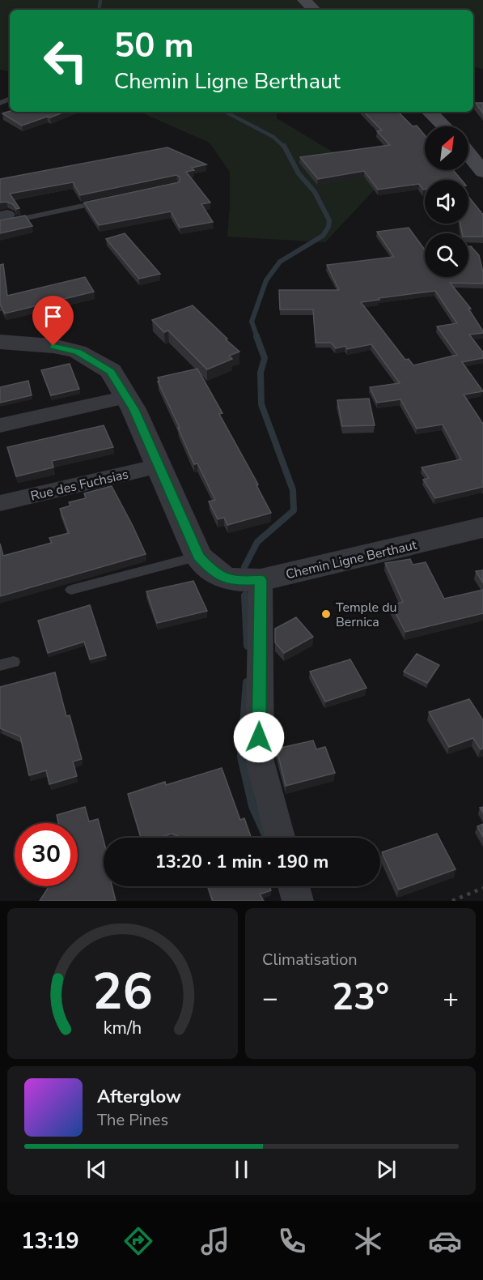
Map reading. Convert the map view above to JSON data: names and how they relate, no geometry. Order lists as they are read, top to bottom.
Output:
{
  "streets": {
    "street": ["Rue des Fuchsias", "Chemin Ligne Berthaut"]
  },
  "crossings": [
    ["Rue des Fuchsias", "Chemin Ligne Berthaut"]
  ],
  "places": ["Temple du Bernica"],
  "north": "top right",
  "page": {
    "turn": ["50 m", "Chemin Ligne Berthaut"],
    "limit": "30",
    "trip": "13:20 · 1 min · 190 m",
    "tile": "Climatisation",
    "heat": ["−", "23°", "+"],
    "song": ["Afterglow", "The Pines"],
    "tabs": "13:19",
    "gauge": ["26", "km/h"]
  }
}
